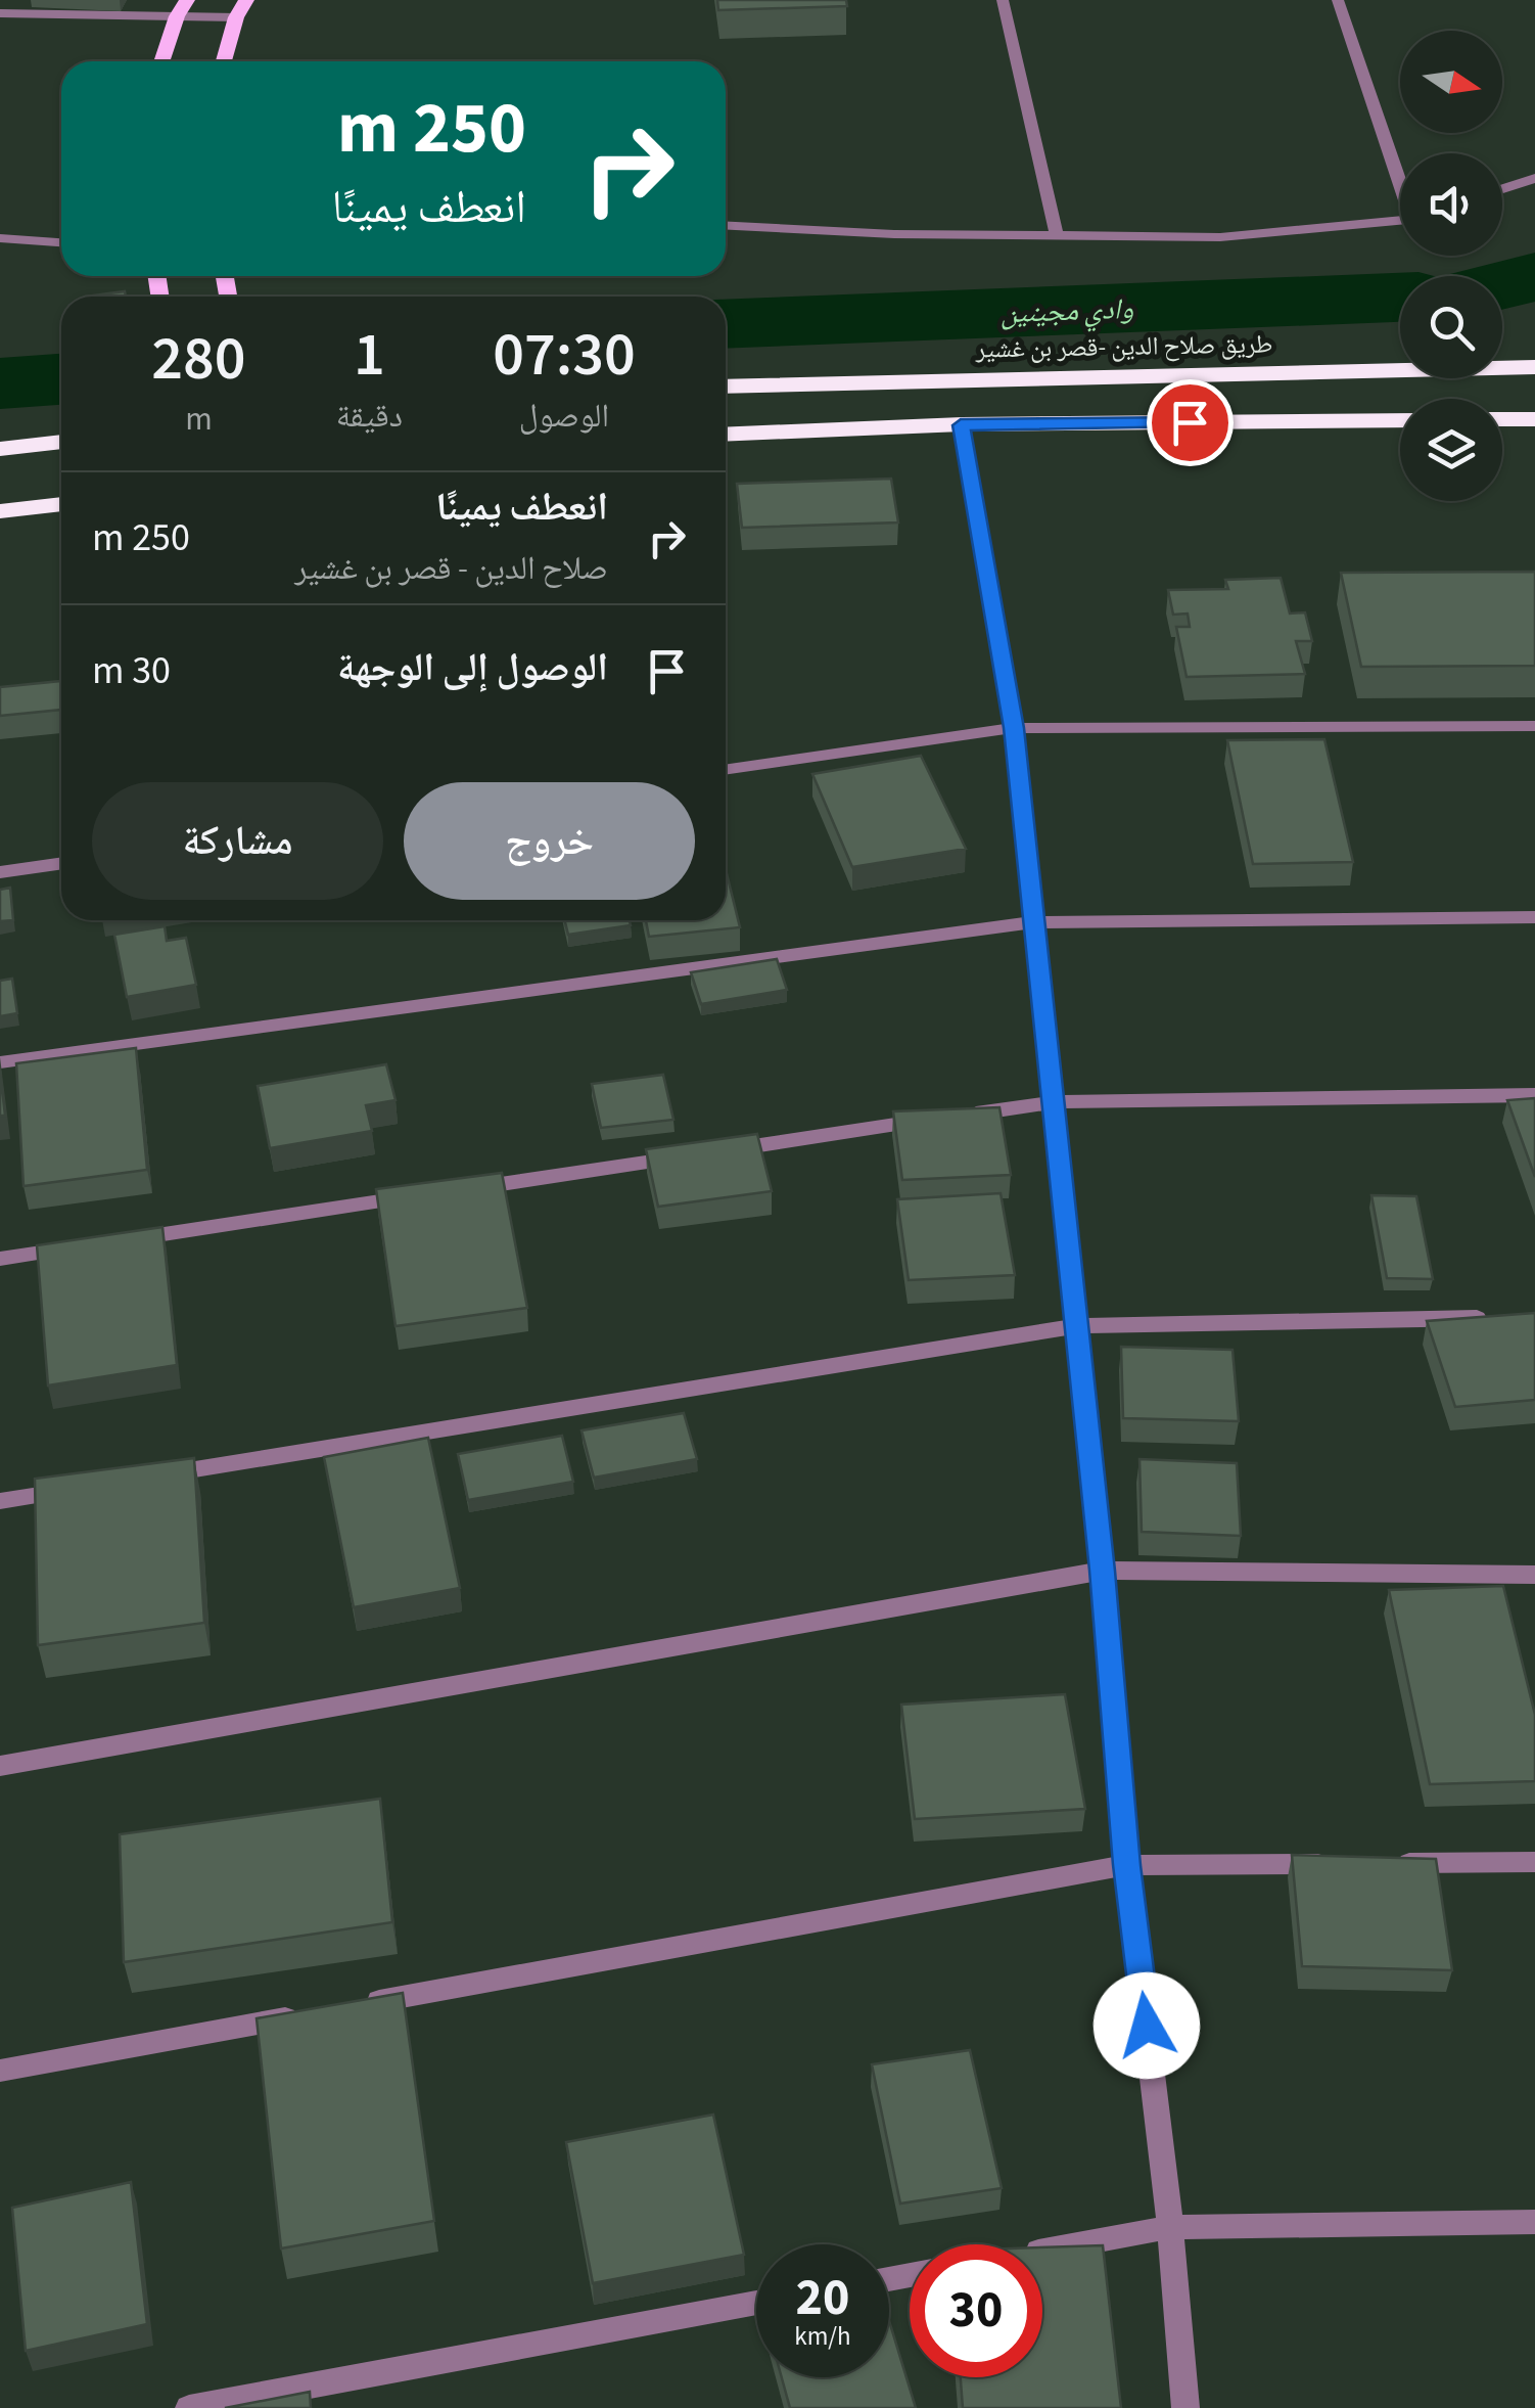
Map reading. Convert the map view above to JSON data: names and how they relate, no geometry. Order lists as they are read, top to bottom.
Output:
{
  "streets": {
    "highway": ["طريق صلاح الدين -قصر بن غشير"]
  },
  "water": ["وادي مجينين"],
  "north": "right",
  "page": {
    "turn": ["250 m", "انعطف يمينًا"],
    "eta": [
      "07:30",
      "الوصول",
      "1",
      "دقيقة",
      "280",
      "m"
    ],
    "list": [
      {
        "name": "انعطف يمينًا",
        "note": "صلاح الدين - قصر بن غشير",
        "value": "250 m"
      },
      {
        "name": "الوصول إلى الوجهة",
        "value": "30 m"
      }
    ],
    "buttons": ["خروج", "مشاركة"],
    "speed": "20 km/h",
    "limit": "30"
  }
}
